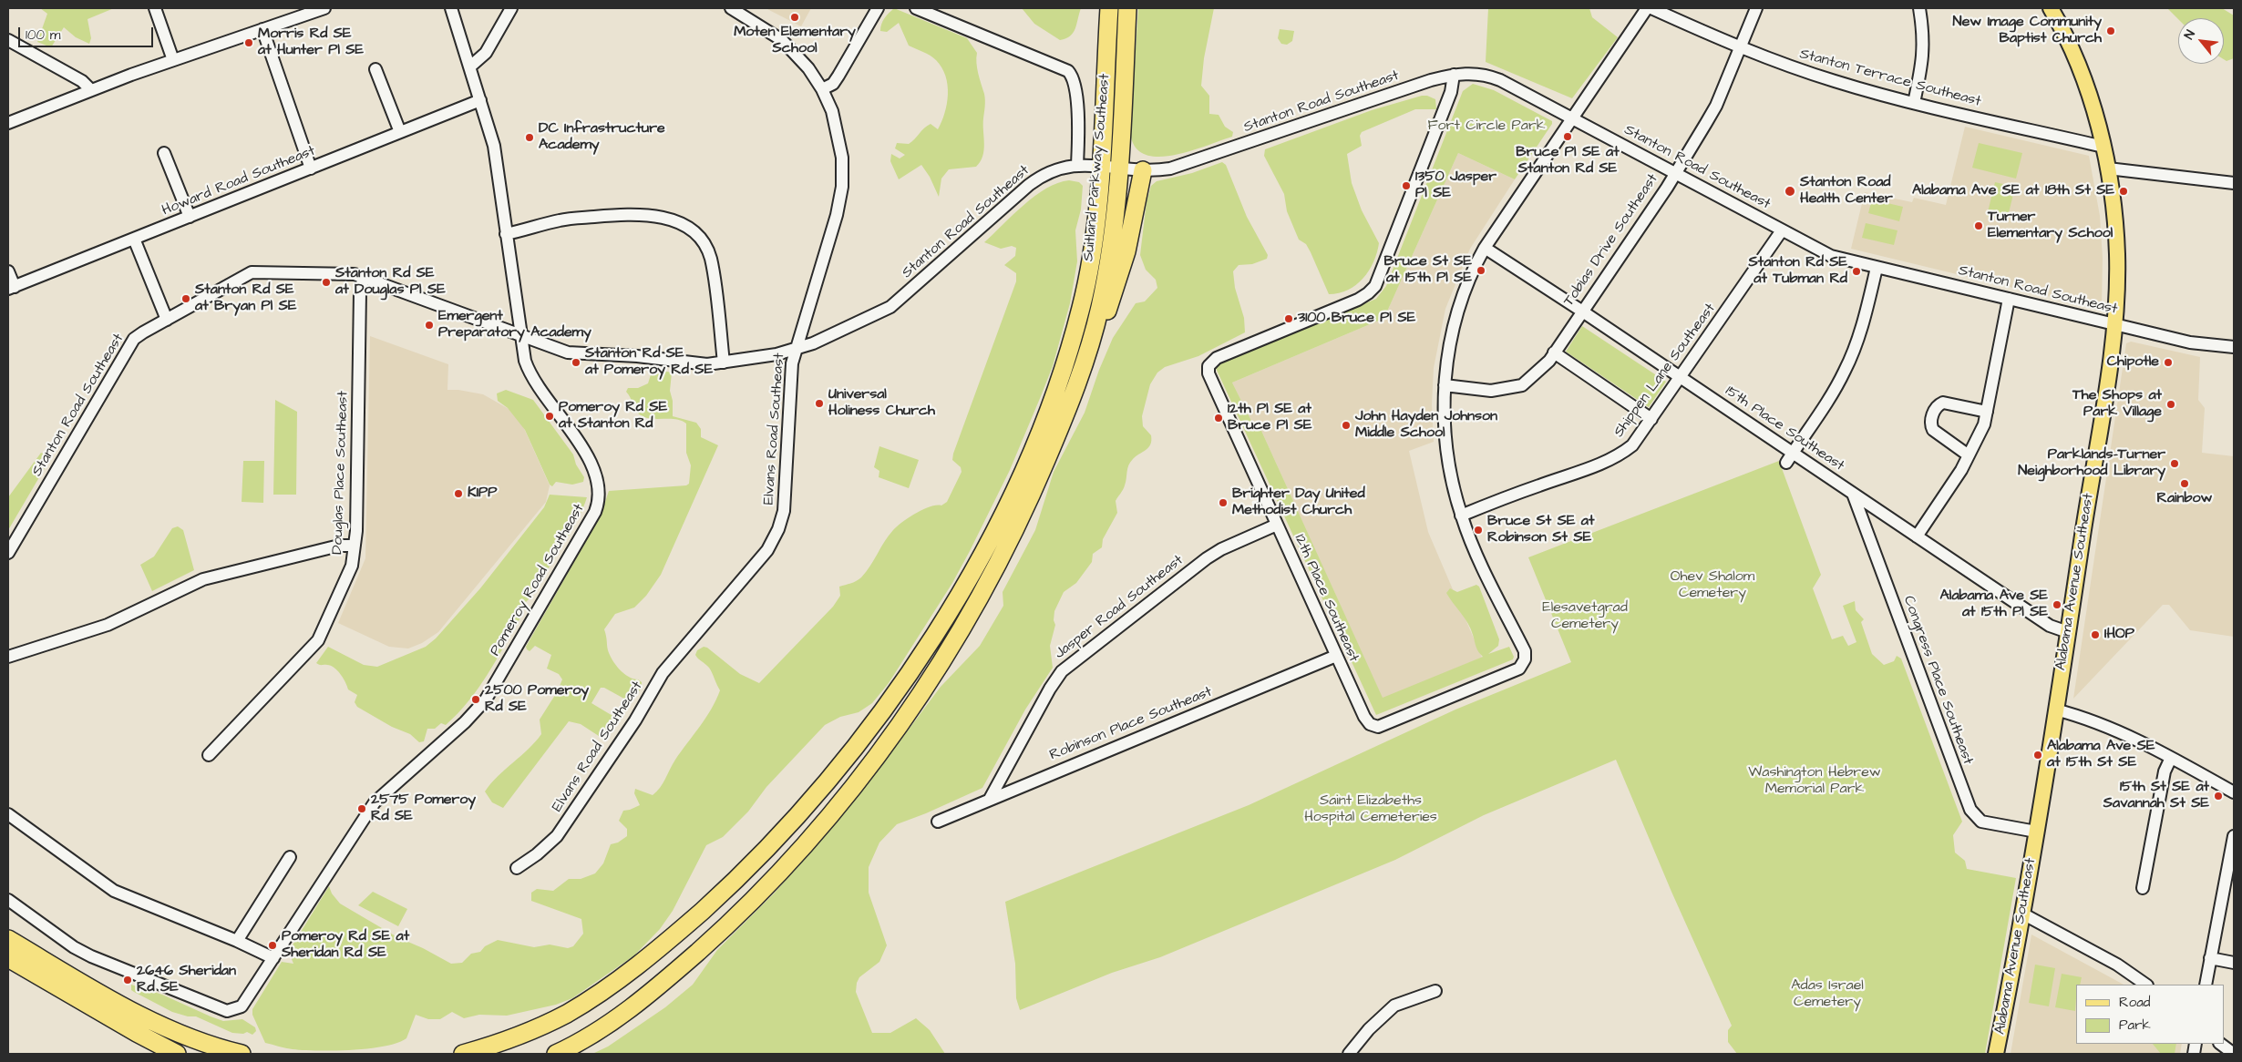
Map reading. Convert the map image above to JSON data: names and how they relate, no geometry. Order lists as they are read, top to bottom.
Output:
{
  "streets": {
    "highway": ["Suitland Parkway Southeast"],
    "main road": ["Alabama Avenue Southeast"],
    "street": [
      "Stanton Terrace Southeast",
      "Stanton Road Southeast",
      "Howard Road Southeast",
      "Tobias Drive Southeast",
      "Shippen Lane Southeast",
      "Elvans Road Southeast",
      "15th Place Southeast",
      "Douglas Place Southeast",
      "Pomeroy Road Southeast",
      "12th Place Southeast",
      "Jasper Road Southeast",
      "Congress Place Southeast",
      "Robinson Place Southeast"
    ]
  },
  "crossings": [
    ["Stanton Terrace Southeast", "Tobias Drive Southeast"],
    ["Stanton Terrace Southeast", "Alabama Avenue Southeast"],
    ["Stanton Road Southeast", "Suitland Parkway Southeast"],
    ["Stanton Road Southeast", "Tobias Drive Southeast"],
    ["Stanton Road Southeast", "Shippen Lane Southeast"],
    ["Stanton Road Southeast", "Elvans Road Southeast"],
    ["Stanton Road Southeast", "Douglas Place Southeast"],
    ["Stanton Road Southeast", "Pomeroy Road Southeast"],
    ["Stanton Road Southeast", "Alabama Avenue Southeast"],
    ["Stanton Road Southeast", "12th Place Southeast"],
    ["Howard Road Southeast", "Pomeroy Road Southeast"],
    ["Tobias Drive Southeast", "15th Place Southeast"],
    ["Shippen Lane Southeast", "15th Place Southeast"],
    ["Shippen Lane Southeast", "12th Place Southeast"],
    ["15th Place Southeast", "Alabama Avenue Southeast"],
    ["15th Place Southeast", "Congress Place Southeast"],
    ["Alabama Avenue Southeast", "Congress Place Southeast"],
    ["12th Place Southeast", "Jasper Road Southeast"],
    ["12th Place Southeast", "Robinson Place Southeast"],
    ["Jasper Road Southeast", "Robinson Place Southeast"]
  ],
  "parks": [
    "Fort Circle Park",
    "Ohev Shalom Cemetery",
    "Elesavetgrad Cemetery",
    "Washington Hebrew Memorial Park",
    "Saint Elizabeths Hospital Cemeteries",
    "Adas Israel Cemetery"
  ],
  "places": [
    "Moten Elementary School",
    "New Image Community Baptist Church",
    "Morris Rd SE at Hunter Pl SE",
    "Bruce Pl SE at Stanton Rd SE",
    "DC Infrastructure Academy",
    "1350 Jasper Pl SE",
    "Stanton Road Health Center",
    "Alabama Ave SE at 18th St SE",
    "Turner Elementary School",
    "Bruce St SE at 15th Pl SE",
    "Stanton Rd SE at Tubman Rd",
    "Stanton Rd SE at Douglas Pl SE",
    "Stanton Rd SE at Bryan Pl SE",
    "3100 Bruce Pl SE",
    "Emergent Preparatory Academy",
    "Stanton Rd SE at Pomeroy Rd SE",
    "Chipotle",
    "Universal Holiness Church",
    "The Shops at Park Village",
    "Pomeroy Rd SE at Stanton Rd",
    "12th Pl SE at Bruce Pl SE",
    "John Hayden Johnson Middle School",
    "Parklands-Turner Neighborhood Library",
    "Rainbow",
    "KIPP",
    "Brighter Day United Methodist Church",
    "Bruce St SE at Robinson St SE",
    "Alabama Ave SE at 15th Pl SE",
    "IHOP",
    "2500 Pomeroy Rd SE",
    "Alabama Ave SE at 15th St SE",
    "15th St SE at Savannah St SE",
    "2575 Pomeroy Rd SE",
    "Pomeroy Rd SE at Sheridan Rd SE",
    "2646 Sheridan Rd SE"
  ],
  "legend": ["Road", "Park"],
  "scale_bar": "100 m",
  "north": "top left"
}
